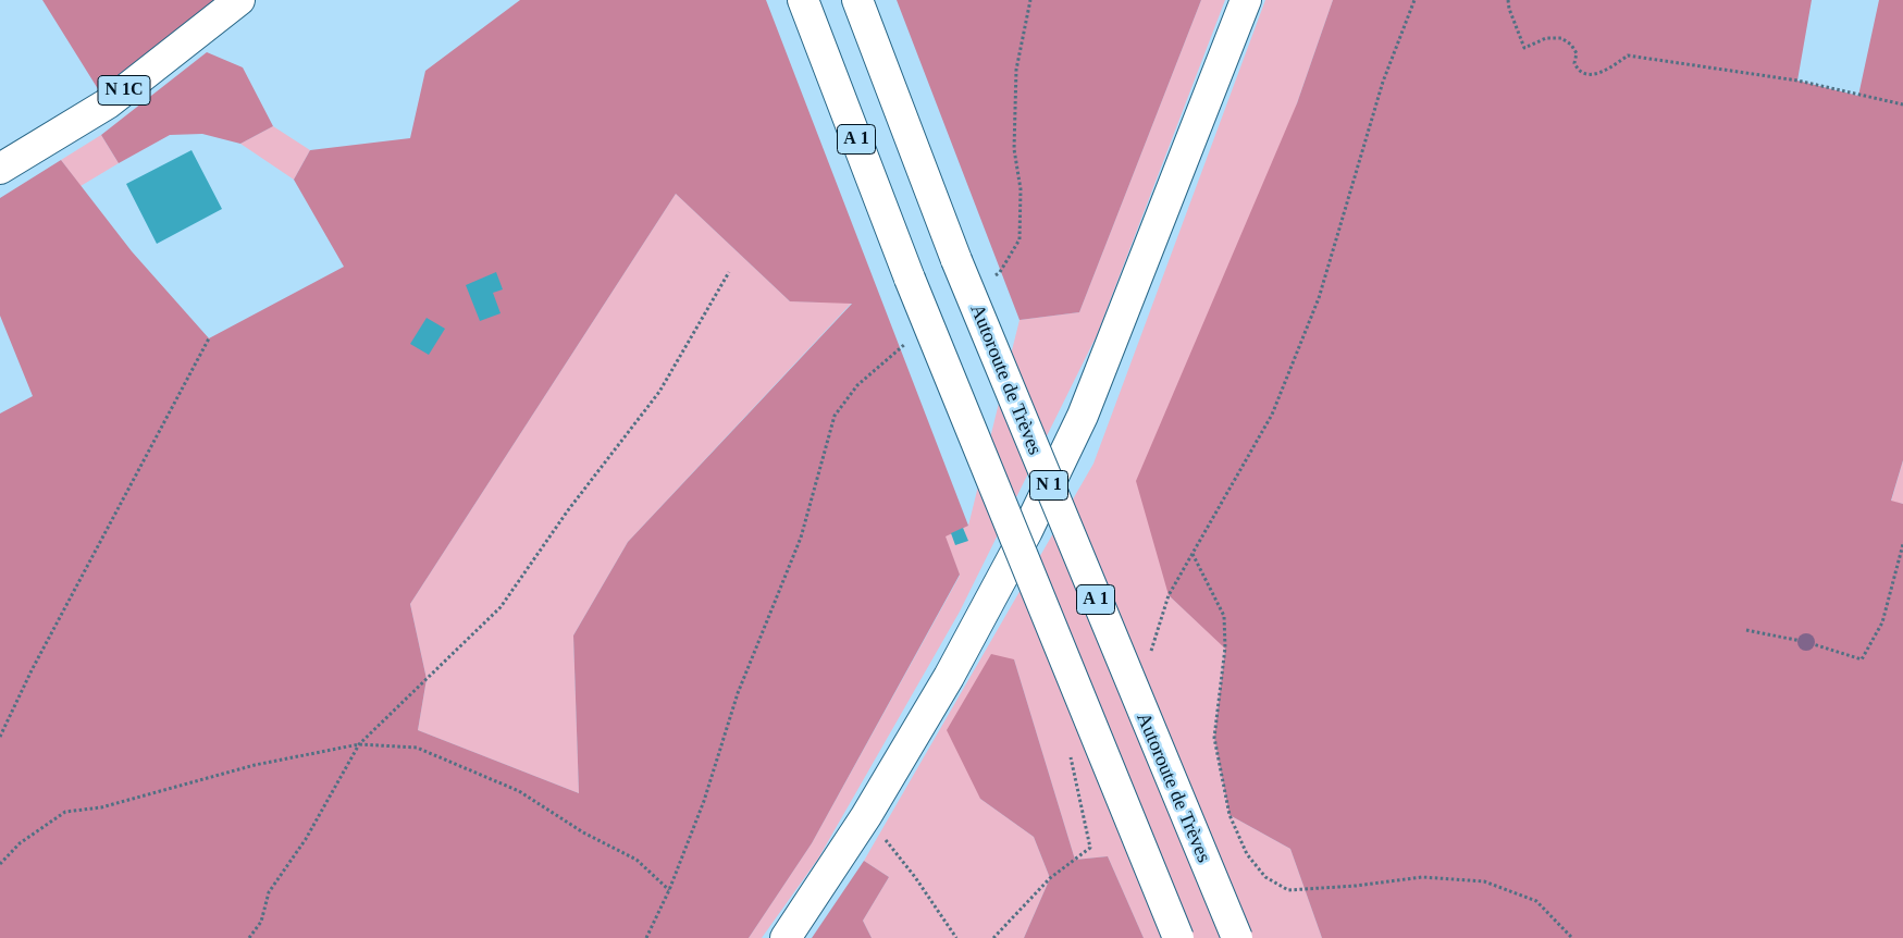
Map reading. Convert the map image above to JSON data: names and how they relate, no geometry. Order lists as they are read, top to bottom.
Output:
{
  "streets": {
    "main road": [
      "N 1C",
      "A 1",
      "Autoroute de Trèves",
      "N 1"
    ]
  }
}
